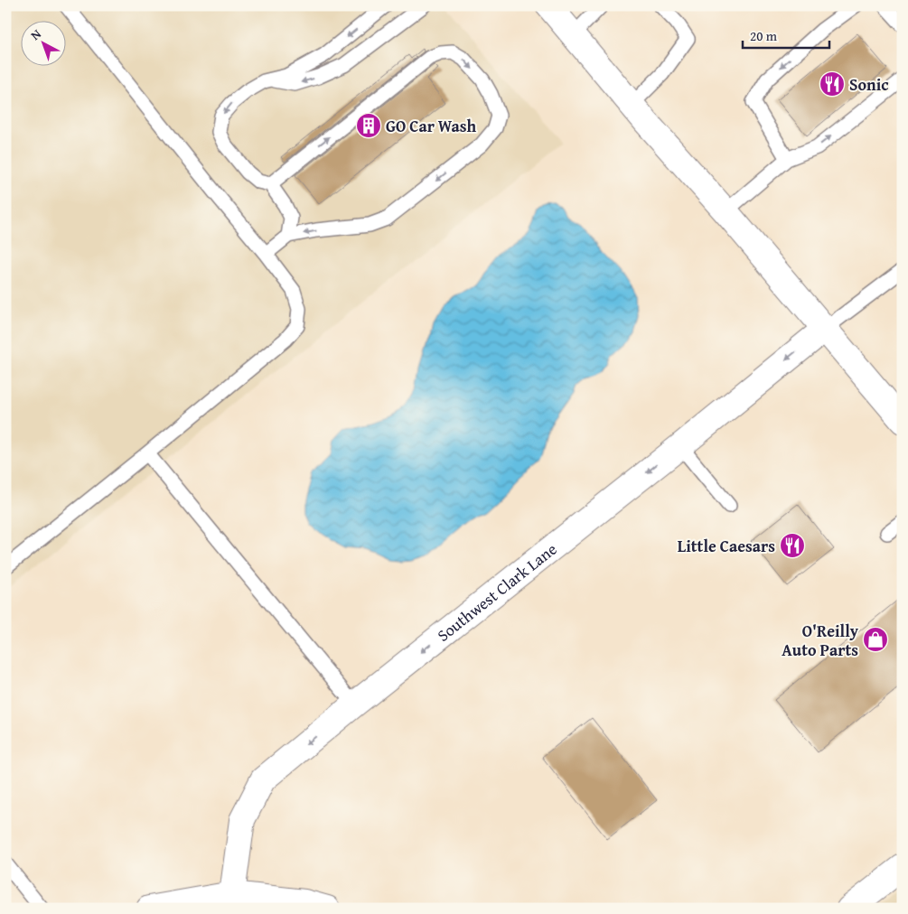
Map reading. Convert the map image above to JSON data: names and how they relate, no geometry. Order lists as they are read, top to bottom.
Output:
{
  "streets": {
    "street": ["Southwest Clark Lane"]
  },
  "one_way": ["Southwest Clark Lane"],
  "places": {
    "restaurant": ["Sonic", "Little Caesars"],
    "building": ["GO Car Wash"],
    "shop": ["O'Reilly Auto Parts"]
  },
  "scale_bar": "20 m",
  "north": "top left"
}
